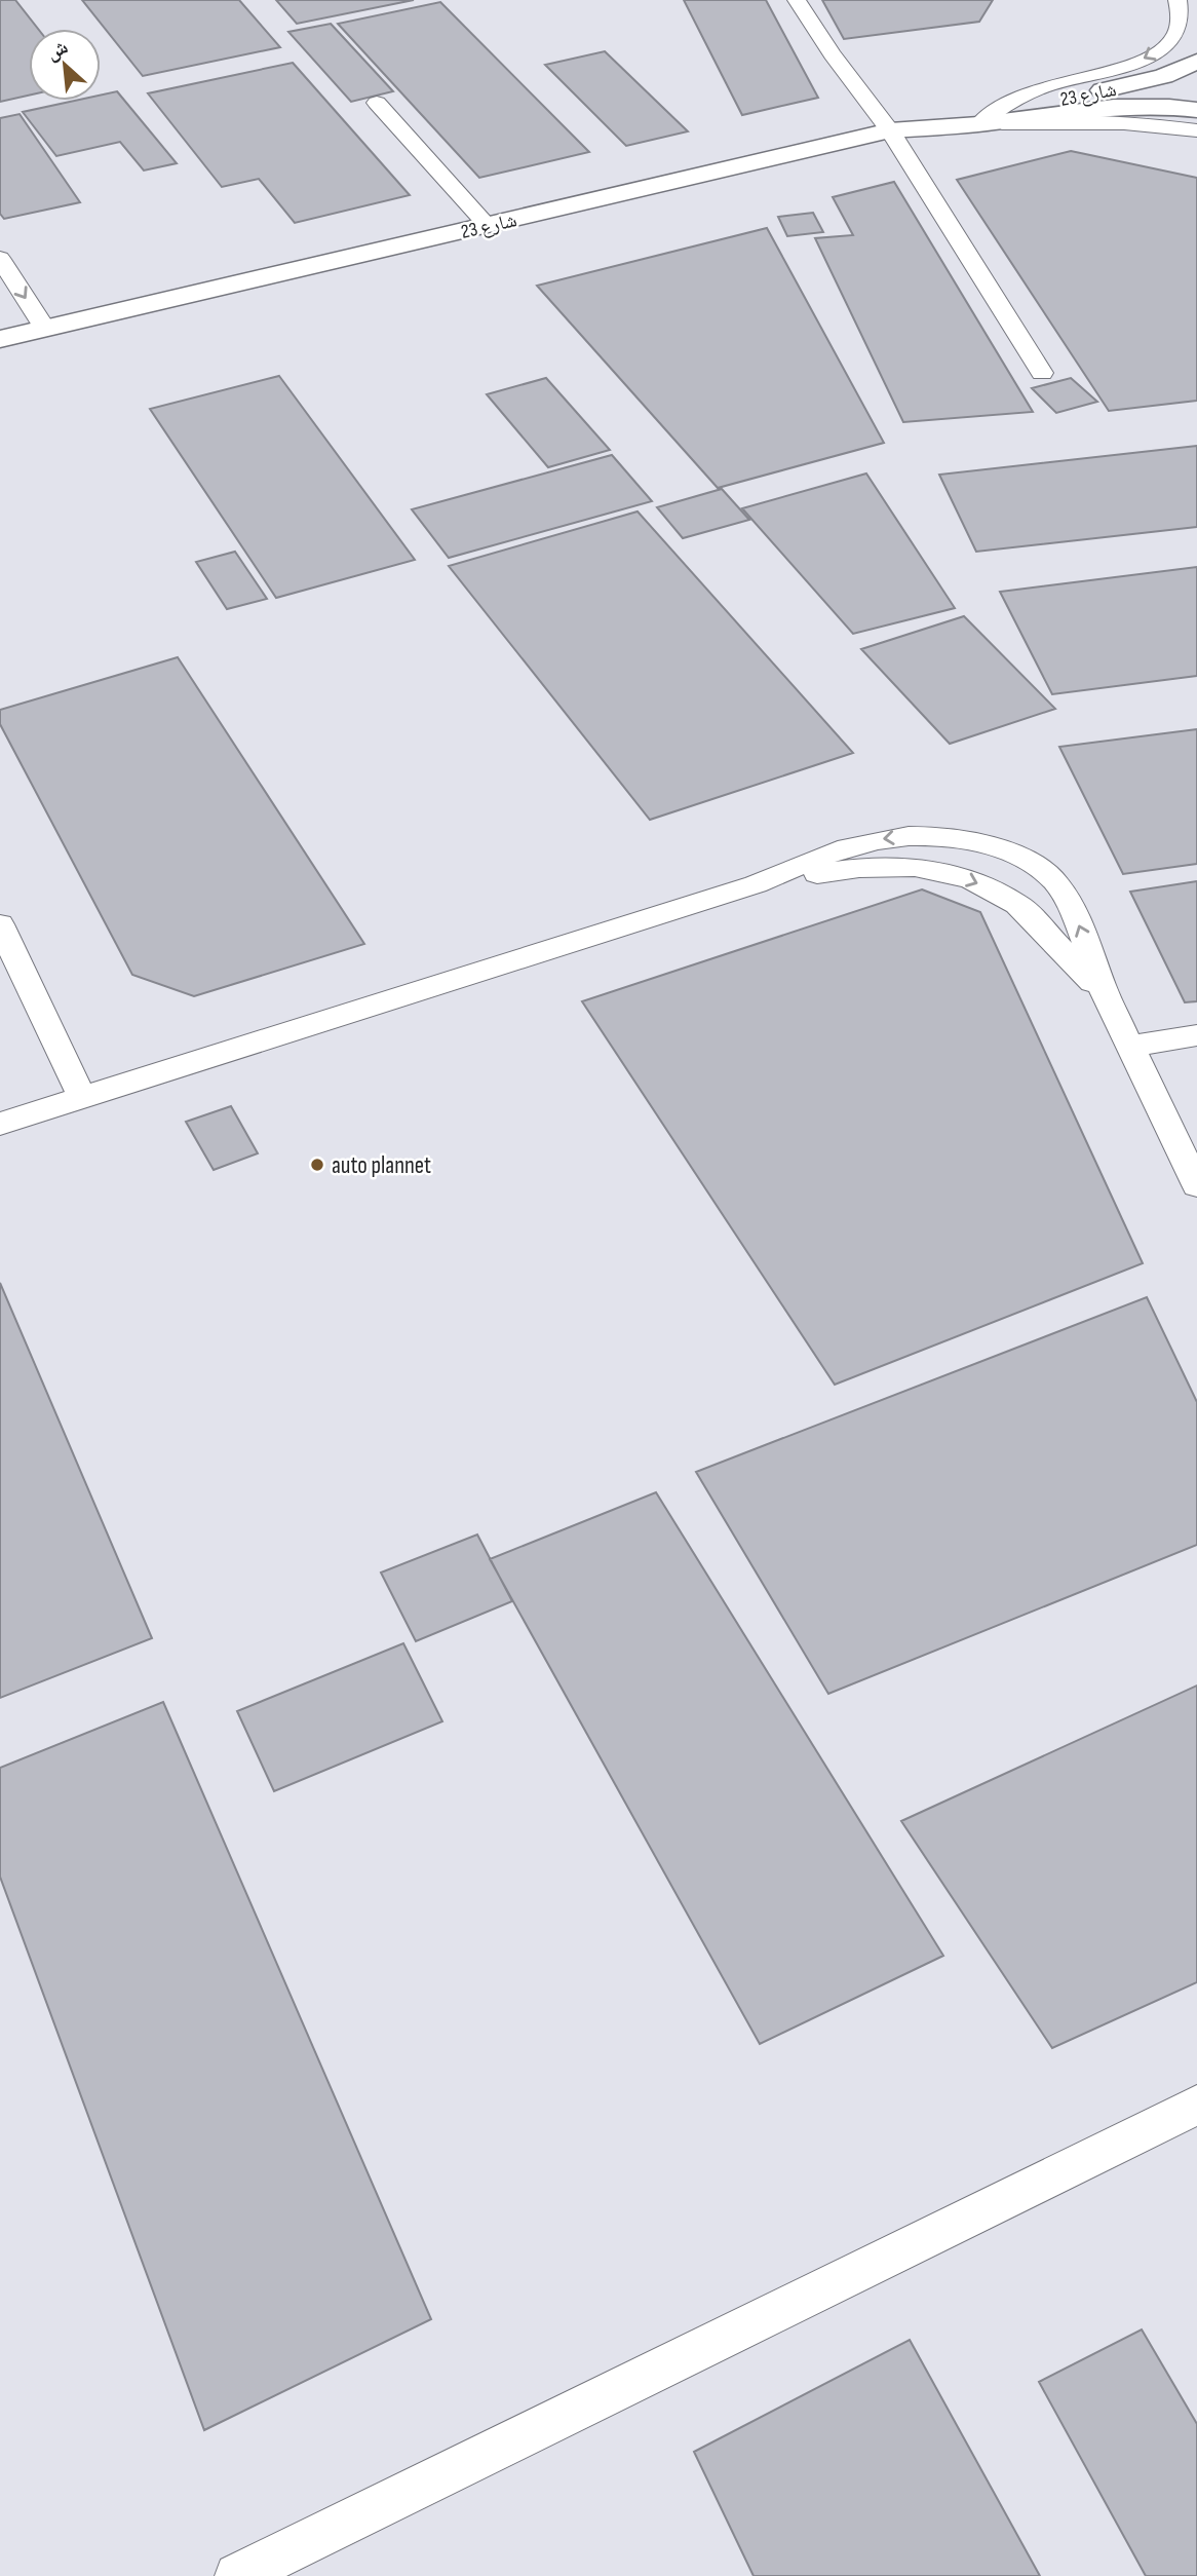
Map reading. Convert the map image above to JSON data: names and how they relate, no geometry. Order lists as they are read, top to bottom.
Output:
{
  "streets": {
    "street": ["شارع 23"]
  },
  "places": ["auto plannet"],
  "north": "top left"
}
